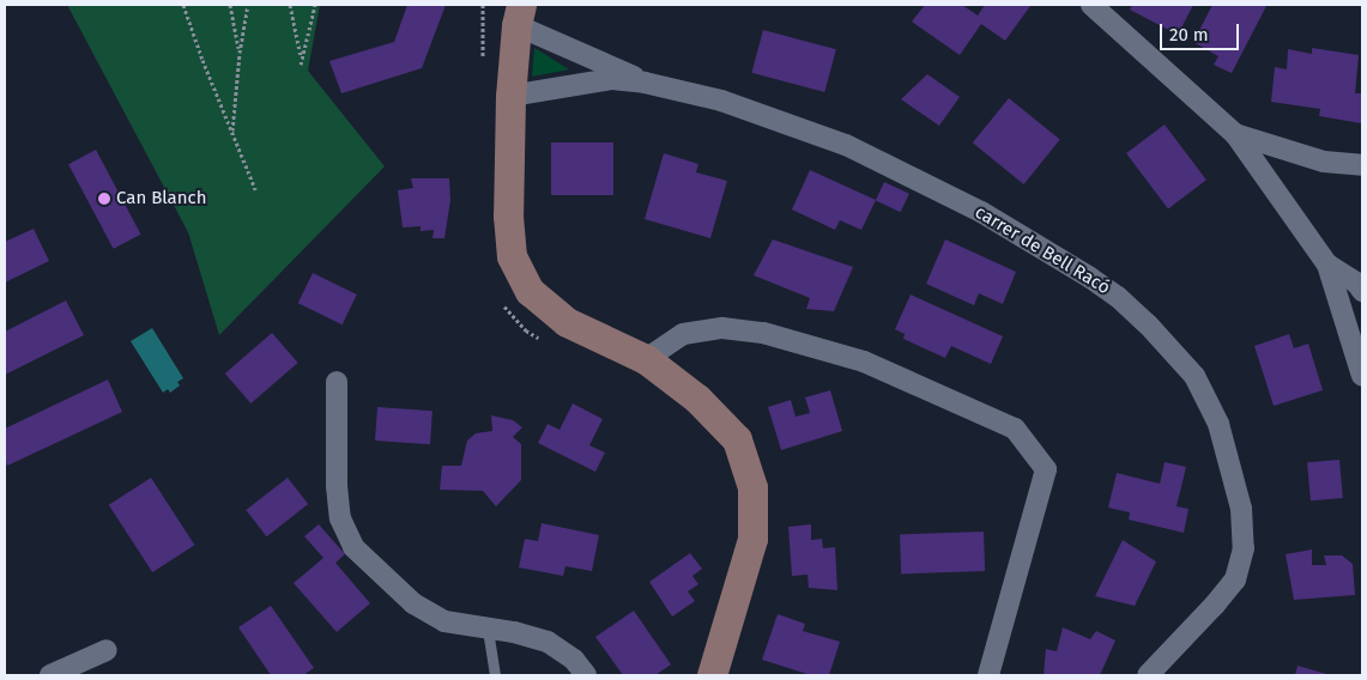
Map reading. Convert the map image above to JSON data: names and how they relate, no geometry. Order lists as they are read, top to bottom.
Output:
{
  "streets": {
    "street": ["carrer de Bell Racó"]
  },
  "places": ["Can Blanch"],
  "scale_bar": "20 m"
}
